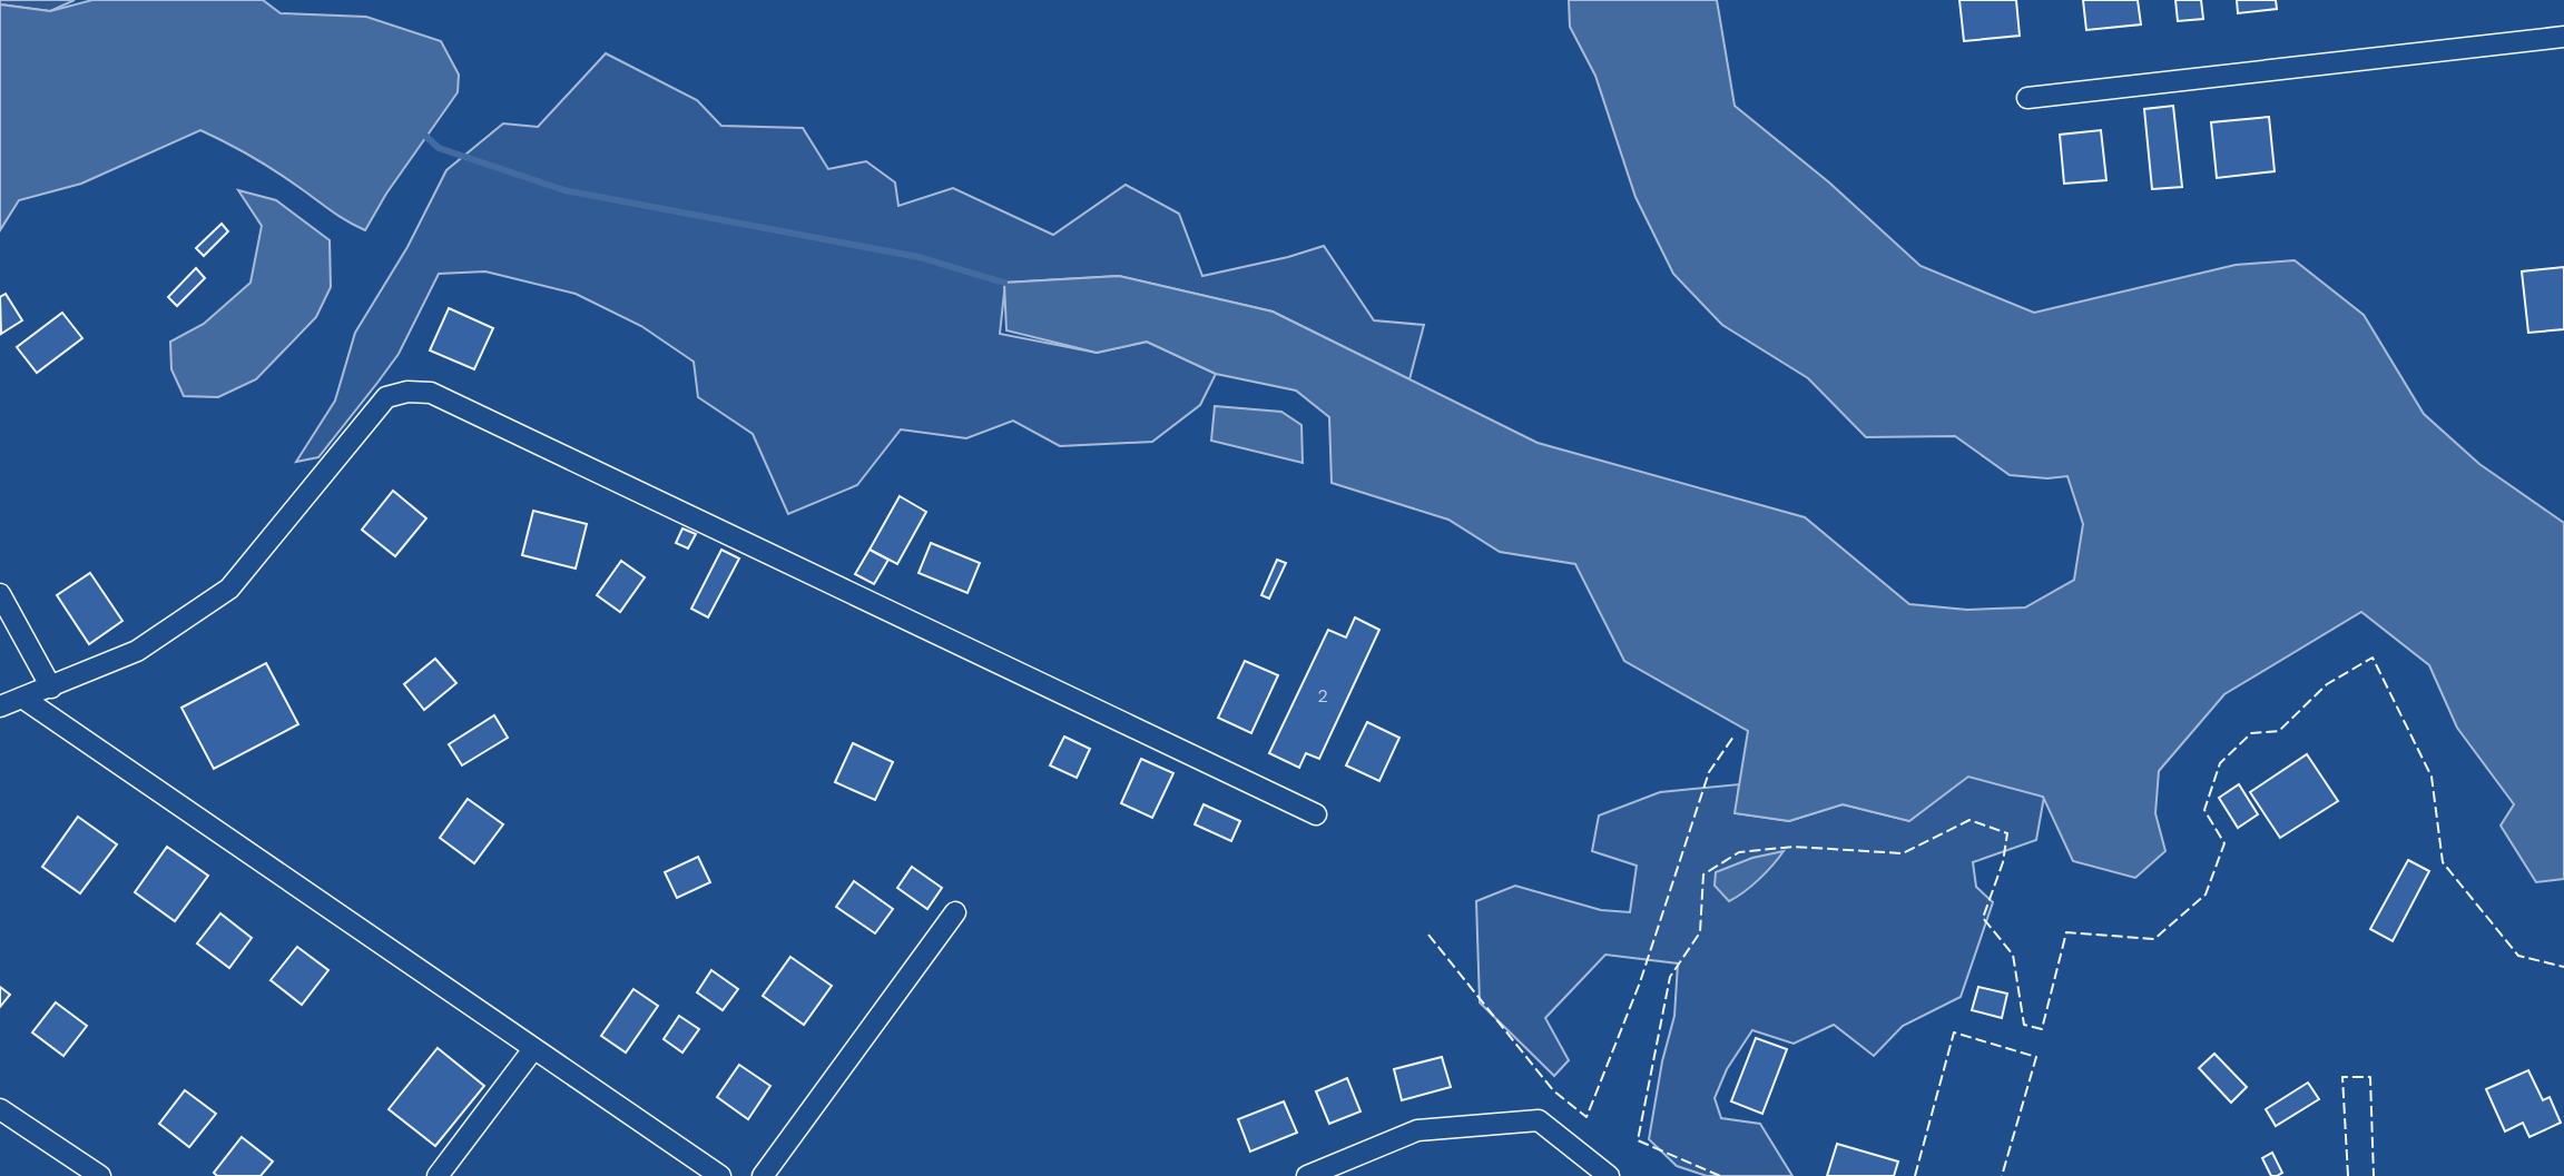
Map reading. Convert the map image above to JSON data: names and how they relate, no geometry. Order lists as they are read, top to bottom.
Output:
{
  "house_numbers": ["2"]
}
